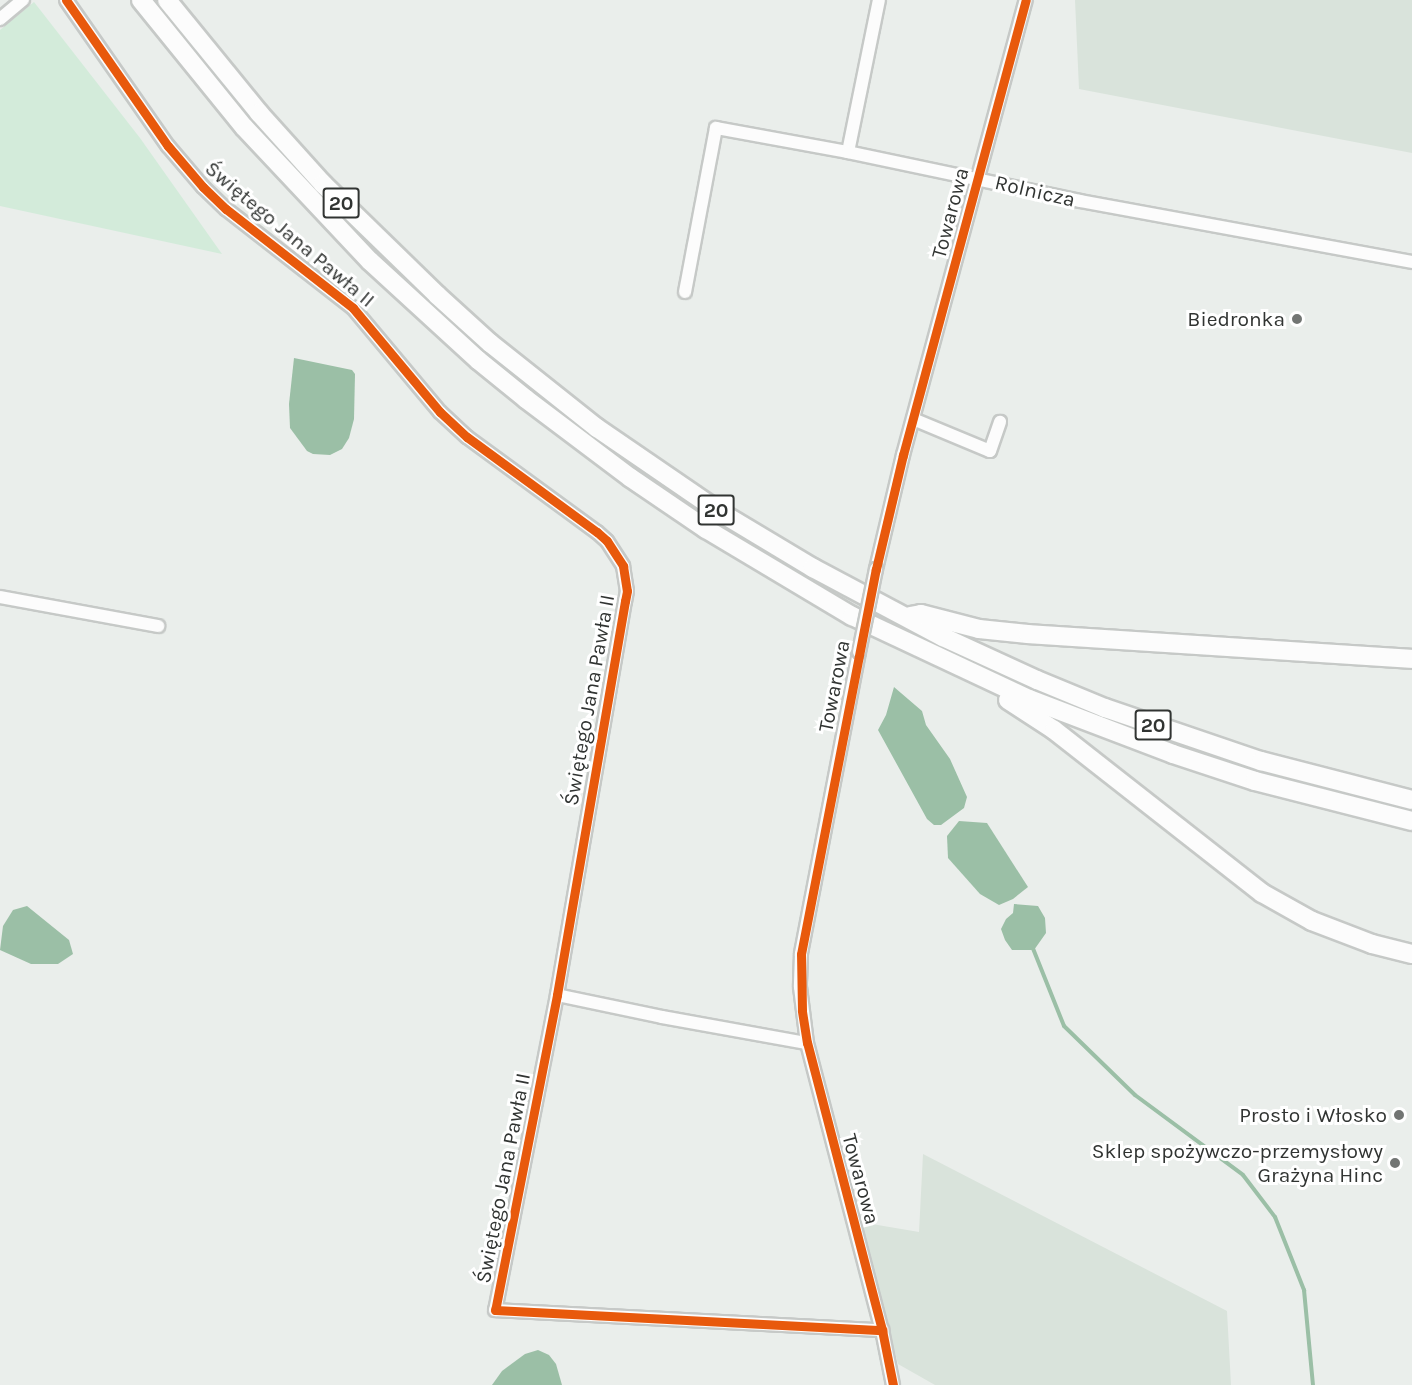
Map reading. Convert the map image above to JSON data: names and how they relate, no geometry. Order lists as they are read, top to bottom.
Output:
{
  "streets": {
    "main road": ["20"],
    "street": ["Rolnicza", "Towarowa", "Świętego Jana Pawła II"]
  },
  "crossings": [
    ["Rolnicza", "Towarowa"],
    ["Towarowa", "Świętego Jana Pawła II"]
  ],
  "places": ["Biedronka", "Prosto i Włosko", "Sklep spożywczo-przemysłowy Grażyna Hinc"]
}
